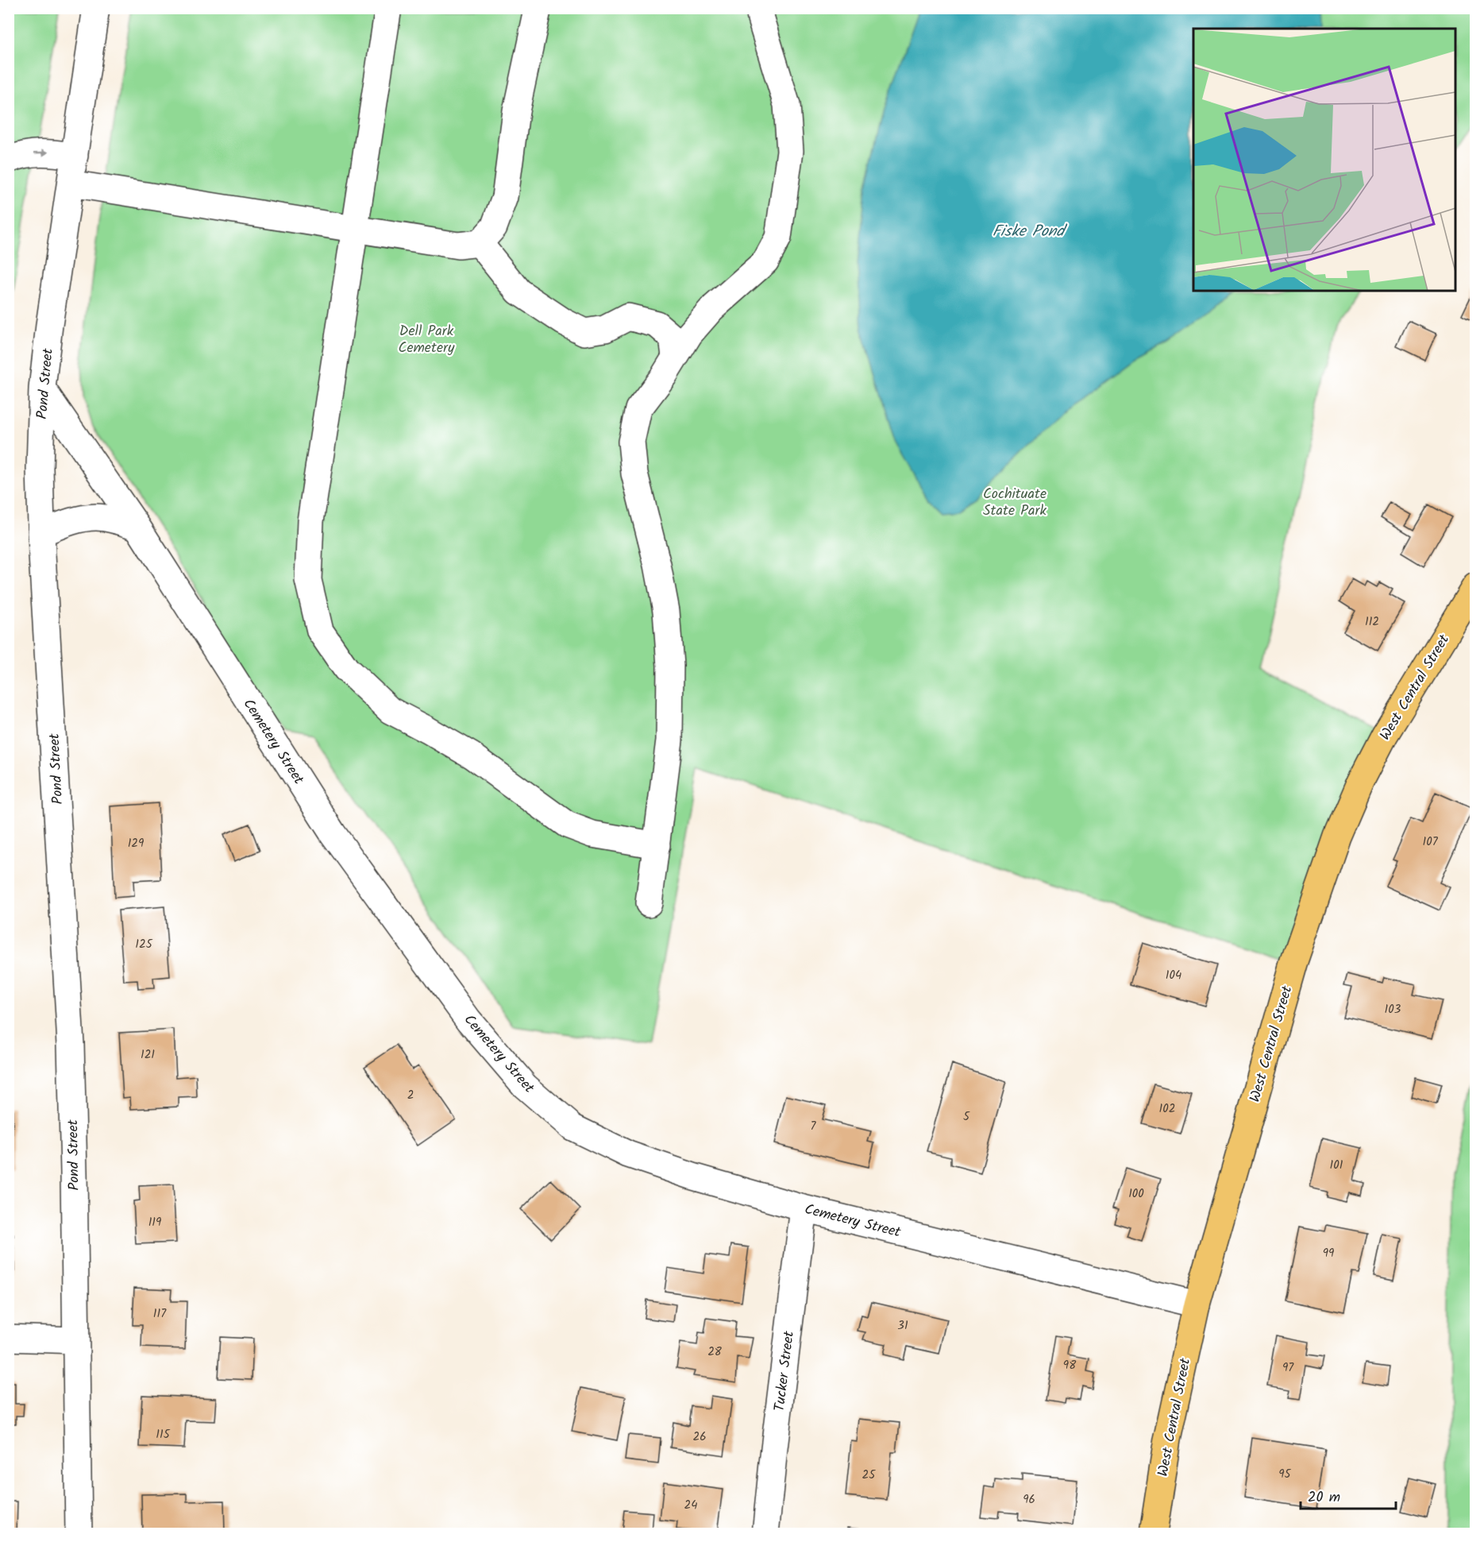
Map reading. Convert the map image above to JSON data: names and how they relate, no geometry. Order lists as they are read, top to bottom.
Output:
{
  "streets": {
    "main road": ["West Central Street"],
    "street": ["Pond Street", "Cemetery Street", "Tucker Street"]
  },
  "crossings": [
    ["Pond Street", "Cemetery Street"],
    ["West Central Street", "Cemetery Street"],
    ["Cemetery Street", "Tucker Street"]
  ],
  "water": ["Fiske Pond"],
  "parks": ["Dell Park Cemetery", "Cochituate State Park"],
  "house_numbers": [
    "112",
    "107",
    "129",
    "125",
    "104",
    "103",
    "121",
    "2",
    "102",
    "5",
    "7",
    "101",
    "100",
    "119",
    "99",
    "117",
    "31",
    "28",
    "98",
    "97",
    "115",
    "26",
    "95",
    "25",
    "96",
    "24"
  ],
  "scale_bar": "20 m"
}
